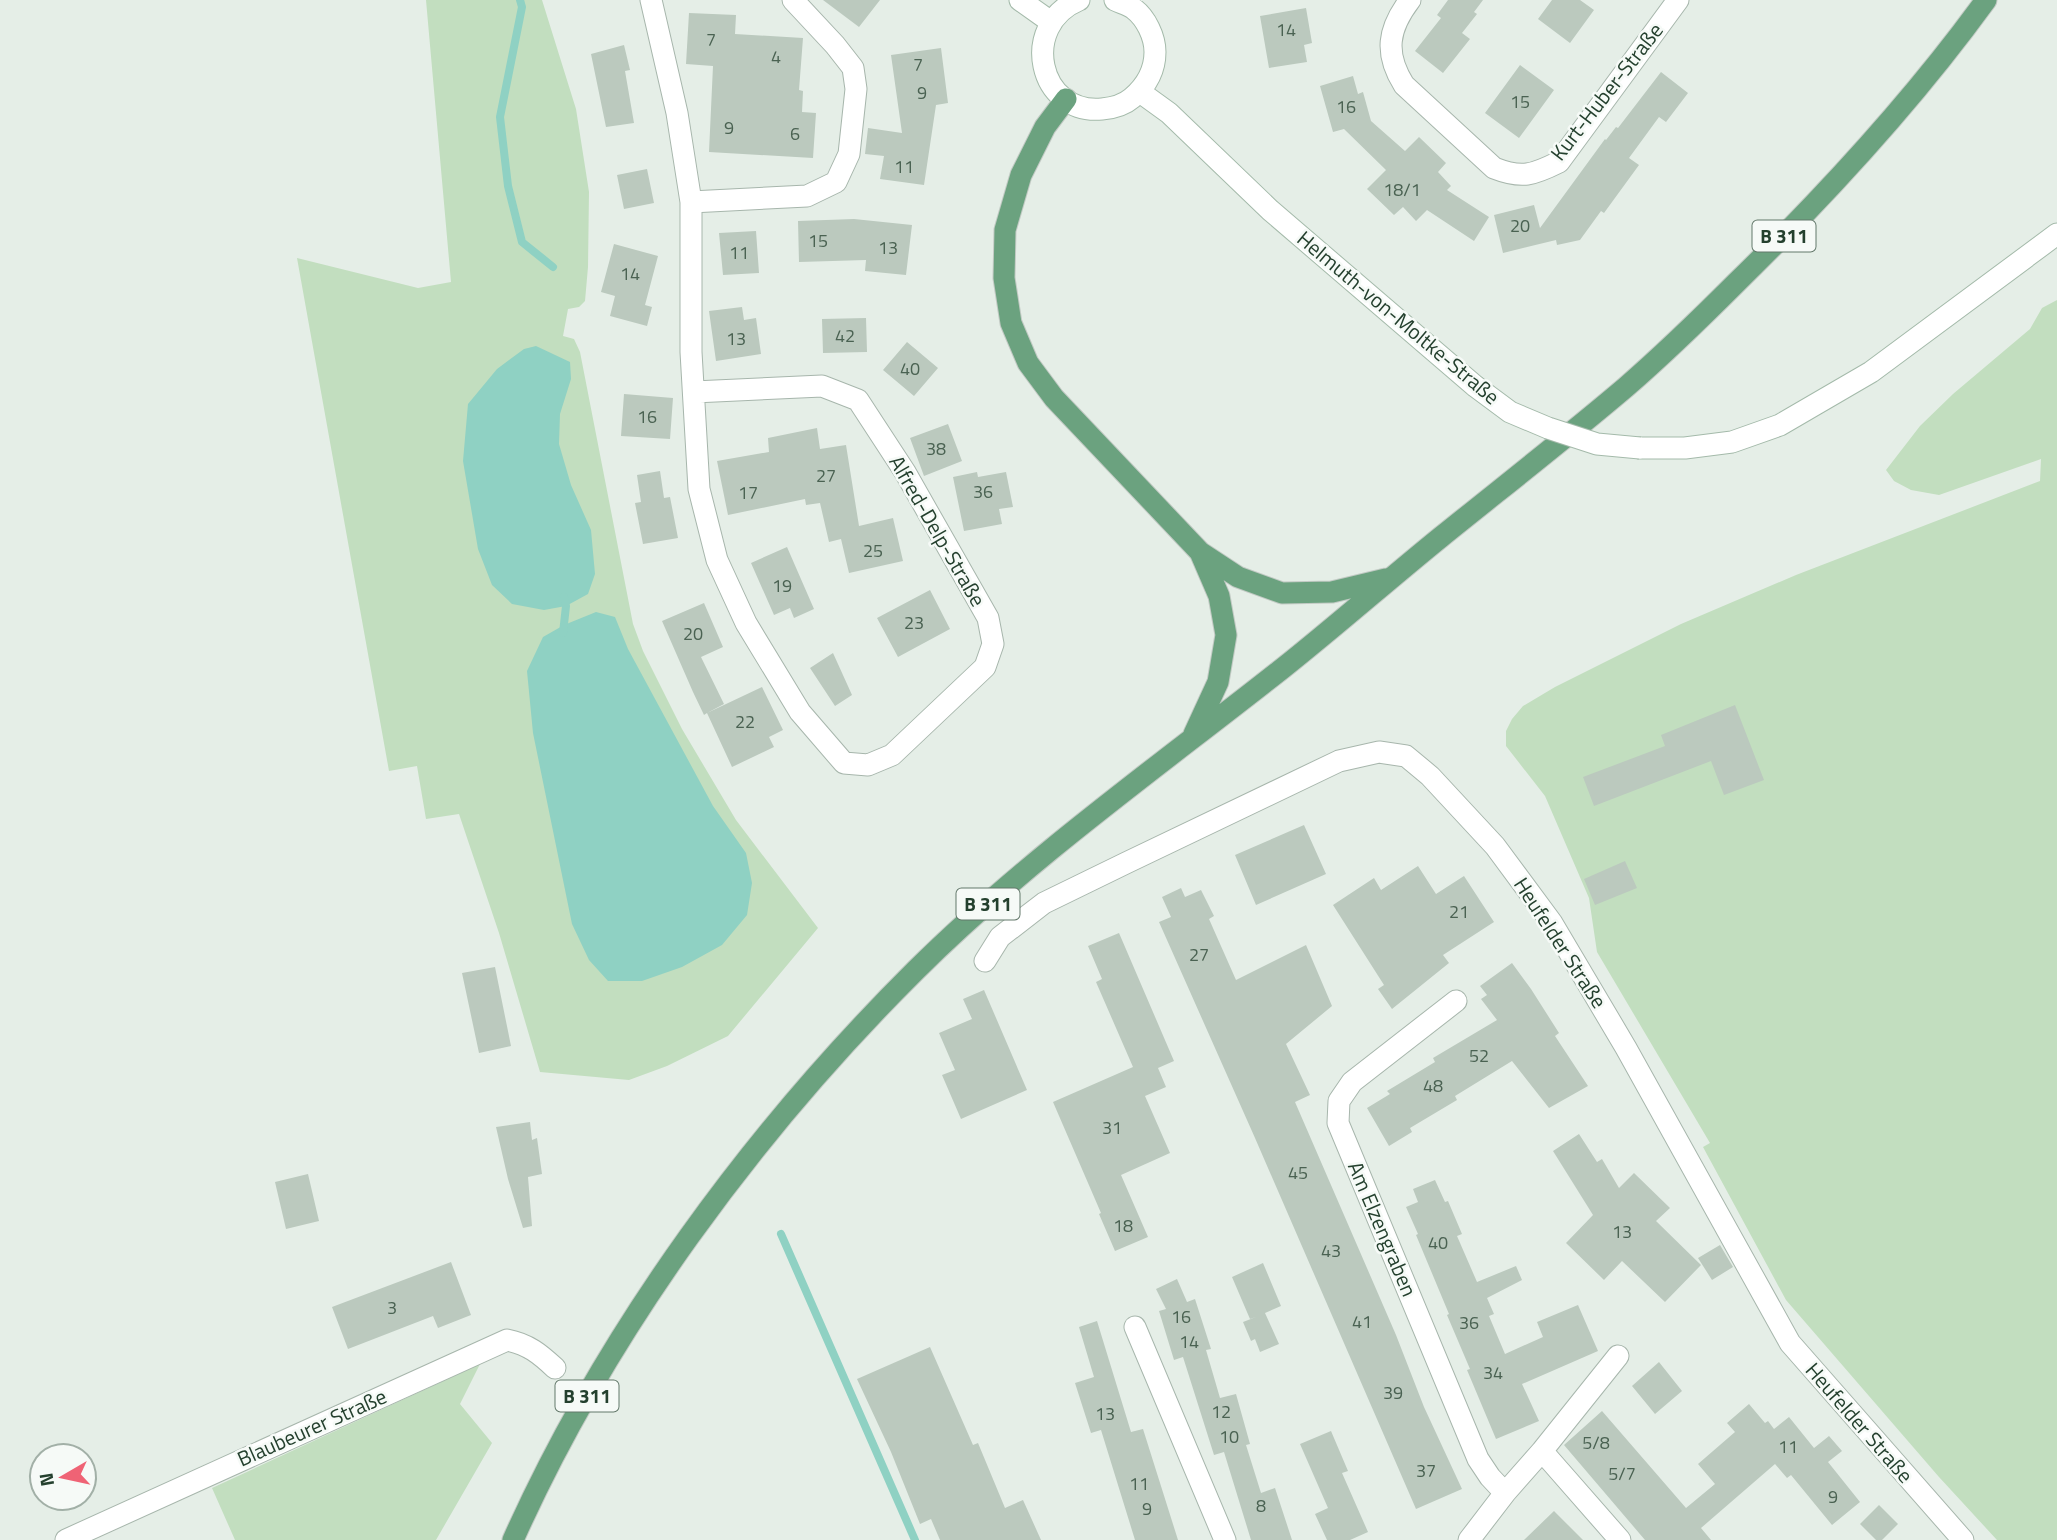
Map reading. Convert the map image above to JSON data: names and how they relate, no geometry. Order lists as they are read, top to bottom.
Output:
{
  "streets": {
    "main road": ["B 311"],
    "street": [
      "Kurt-Huber-Straße",
      "Helmuth-von-Moltke-Straße",
      "Alfred-Delp-Straße",
      "Heufelder Straße",
      "Am Elzengraben",
      "Blaubeurer Straße"
    ]
  },
  "house_numbers": [
    "14",
    "7",
    "4",
    "7",
    "9",
    "15",
    "16",
    "9",
    "6",
    "11",
    "18/1",
    "20",
    "15",
    "13",
    "11",
    "14",
    "42",
    "13",
    "40",
    "16",
    "38",
    "27",
    "36",
    "17",
    "25",
    "19",
    "23",
    "20",
    "22",
    "21",
    "27",
    "52",
    "48",
    "31",
    "45",
    "18",
    "13",
    "40",
    "43",
    "3",
    "16",
    "41",
    "36",
    "14",
    "34",
    "39",
    "12",
    "13",
    "10",
    "5/8",
    "11",
    "37",
    "5/7",
    "11",
    "9",
    "8",
    "9"
  ],
  "north": "left"
}
